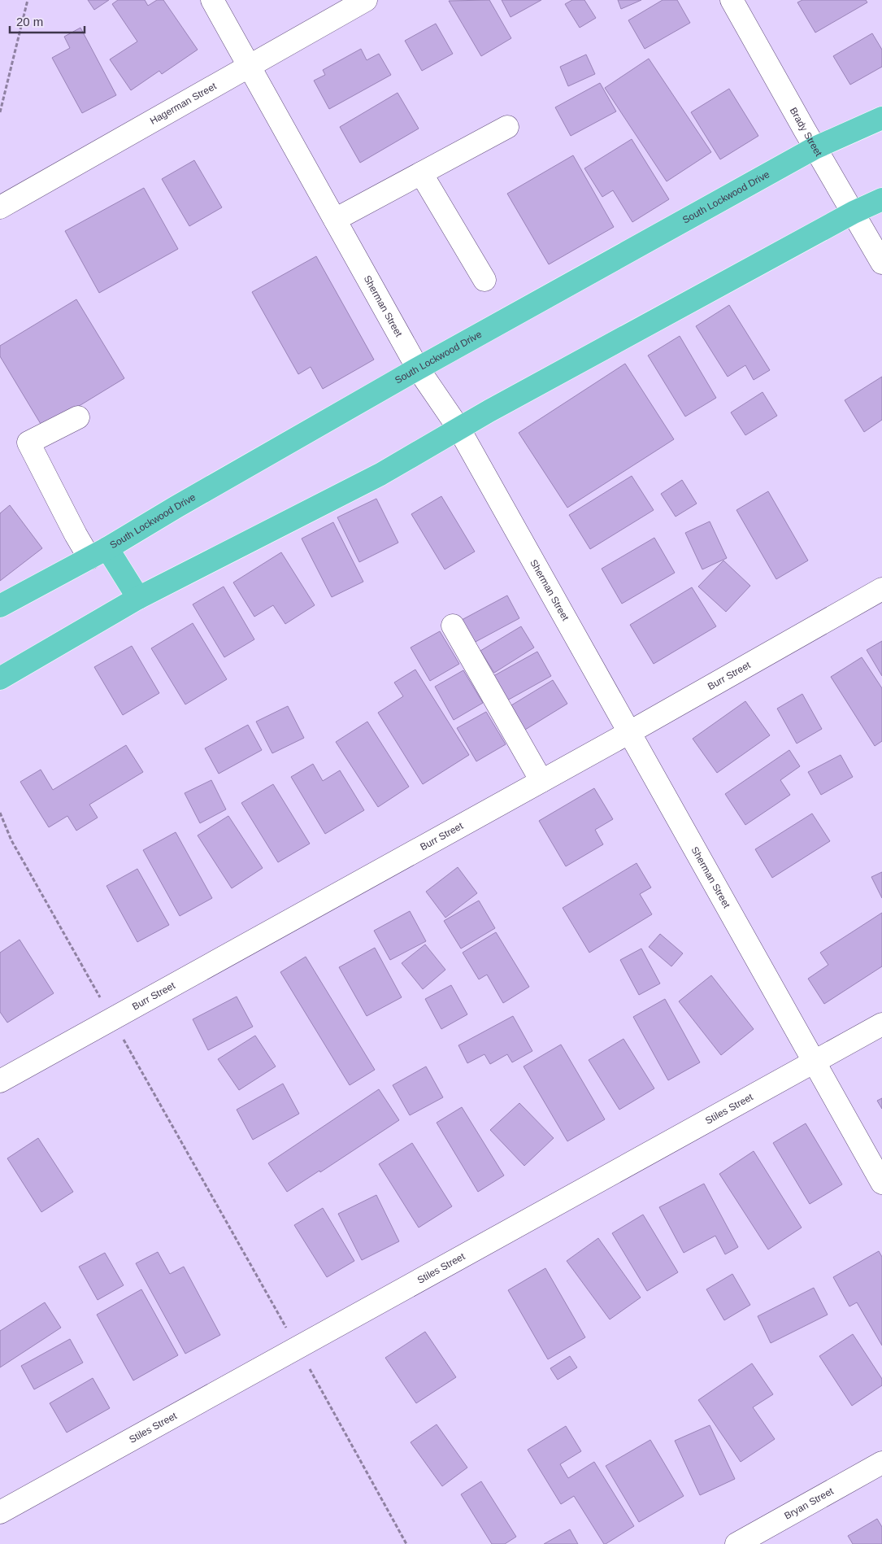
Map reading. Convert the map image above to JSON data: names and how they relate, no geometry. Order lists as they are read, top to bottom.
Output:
{
  "streets": {
    "main road": ["South Lockwood Drive"],
    "street": [
      "Hagerman Street",
      "Brady Street",
      "Sherman Street",
      "Burr Street",
      "Stiles Street",
      "Bryan Street"
    ]
  },
  "crossings": [
    ["Hagerman Street", "Sherman Street"],
    ["Brady Street", "South Lockwood Drive"],
    ["South Lockwood Drive", "Sherman Street"],
    ["Sherman Street", "Burr Street"],
    ["Sherman Street", "Stiles Street"]
  ],
  "scale_bar": "20 m"
}
